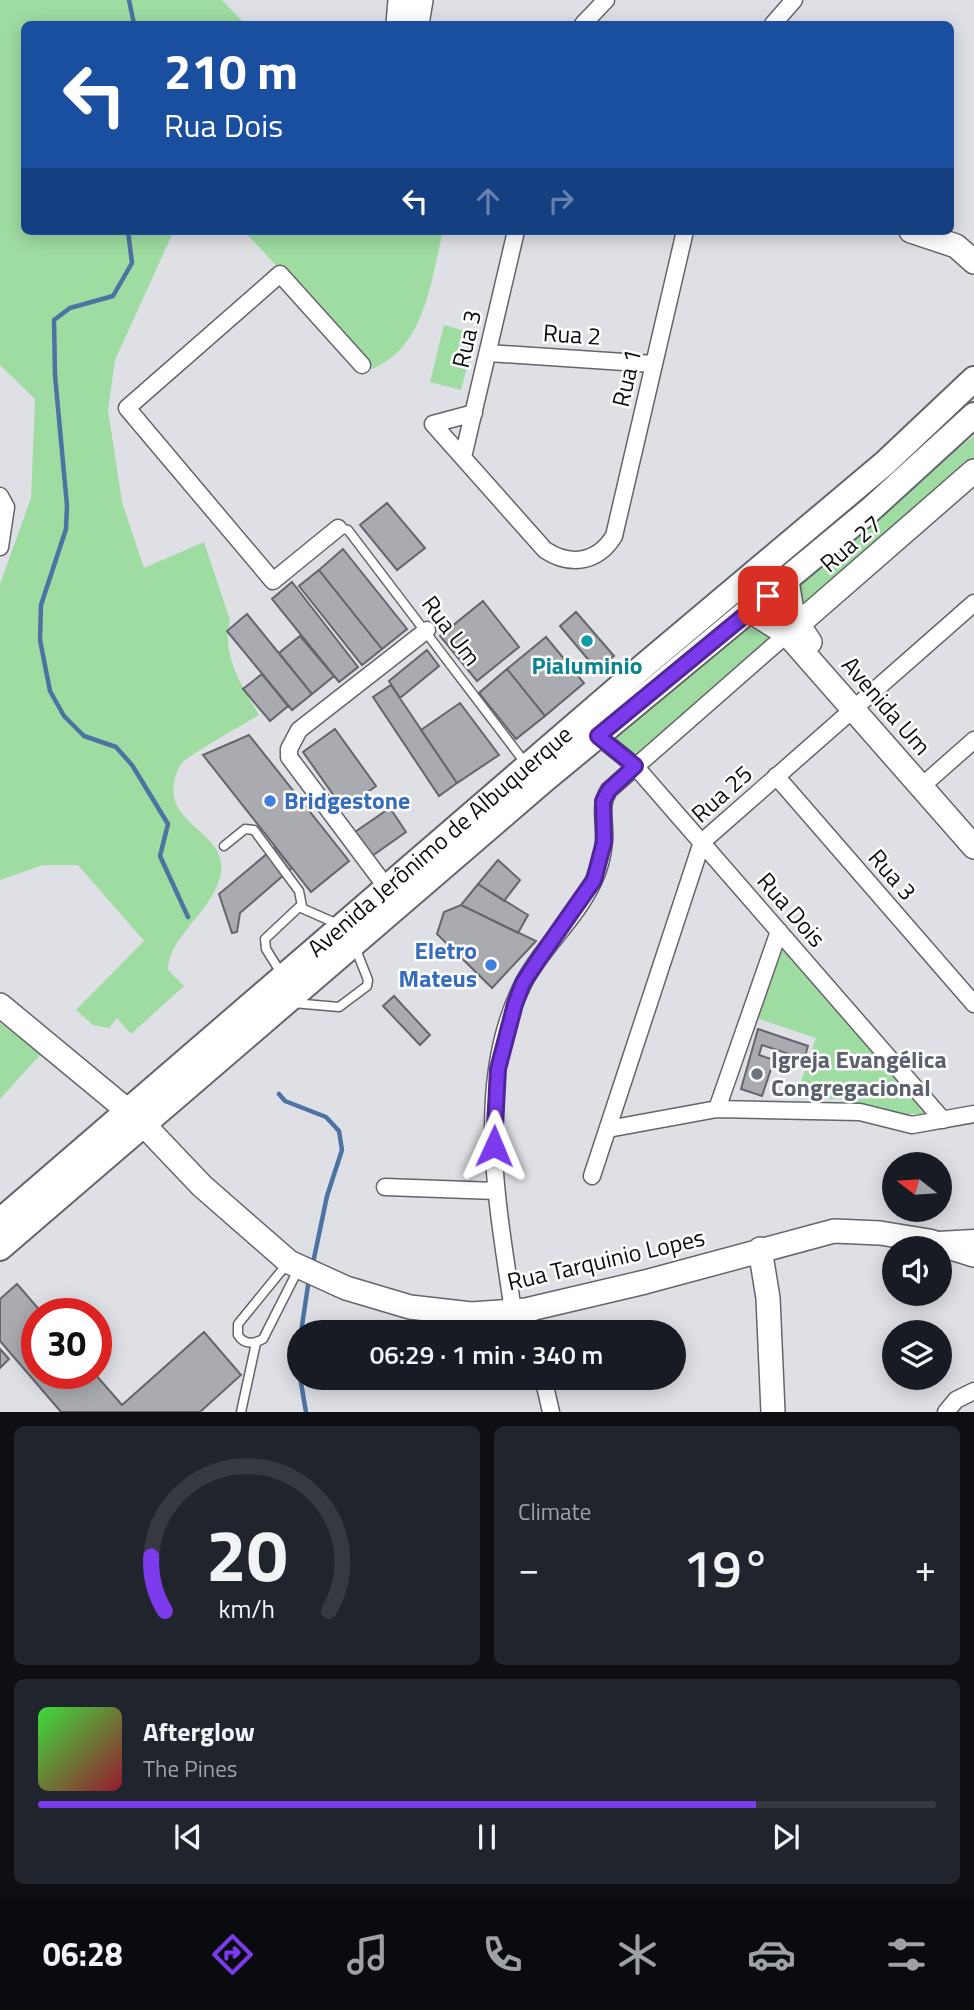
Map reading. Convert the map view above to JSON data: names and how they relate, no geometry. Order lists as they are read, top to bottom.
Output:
{
  "streets": {
    "main road": [
      "Rua 27",
      "Avenida Um",
      "Avenida Jerônimo de Albuquerque",
      "Rua Tarquinio Lopes"
    ],
    "street": [
      "Rua 2",
      "Rua 3",
      "Rua 1",
      "Rua 25",
      "Rua Dois"
    ],
    "lane": ["Rua Um"]
  },
  "crossings": [
    ["Rua 2", "Rua 3"],
    ["Rua 2", "Rua 1"],
    ["Rua 3", "Rua 1"],
    ["Rua 3", "Rua 25"],
    ["Rua 27", "Avenida Um"],
    ["Rua 27", "Rua Dois"],
    ["Rua 27", "Rua Tarquinio Lopes"],
    ["Rua Um", "Avenida Jerônimo de Albuquerque"],
    ["Avenida Um", "Rua 25"],
    ["Avenida Um", "Avenida Jerônimo de Albuquerque"],
    ["Rua 25", "Rua Dois"],
    ["Avenida Jerônimo de Albuquerque", "Rua Dois"],
    ["Avenida Jerônimo de Albuquerque", "Rua Tarquinio Lopes"]
  ],
  "places": [
    "Pialuminio",
    "Bridgestone",
    "Eletro Mateus",
    "Igreja Evangélica Congregacional"
  ],
  "north": "left",
  "page": {
    "turn": ["210 m", "Rua Dois"],
    "limit": "30",
    "trip": "06:29 · 1 min · 340 m",
    "tile": "Climate",
    "heat": ["−", "19°", "+"],
    "song": ["Afterglow", "The Pines"],
    "tabs": "06:28",
    "gauge": ["20", "km/h"]
  }
}
